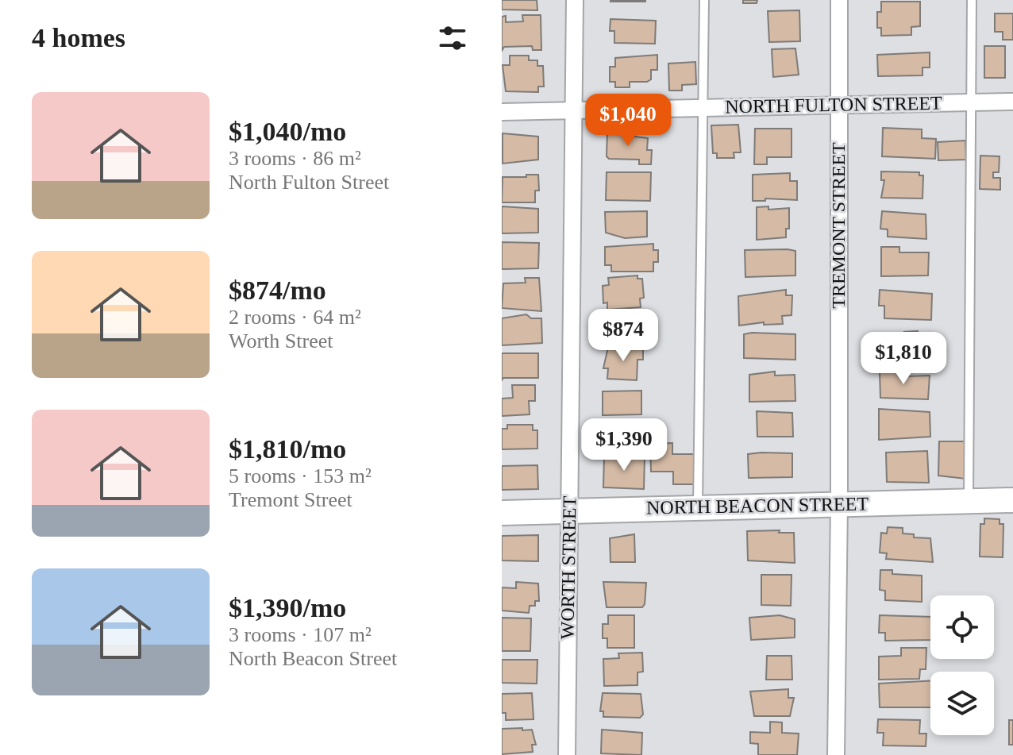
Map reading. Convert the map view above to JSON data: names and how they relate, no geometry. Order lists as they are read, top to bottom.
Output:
{
  "streets": {
    "street": [
      "NORTH FULTON STREET",
      "TREMONT STREET",
      "NORTH BEACON STREET",
      "WORTH STREET"
    ]
  },
  "crossings": [
    ["NORTH FULTON STREET", "TREMONT STREET"],
    ["NORTH FULTON STREET", "WORTH STREET"],
    ["TREMONT STREET", "NORTH BEACON STREET"],
    ["NORTH BEACON STREET", "WORTH STREET"]
  ],
  "page": {
    "heading": "4 homes",
    "list": [
      {
        "name": "$1,040/mo",
        "note": "3 rooms · 86 m² · North Fulton Street"
      },
      {
        "name": "$874/mo",
        "note": "2 rooms · 64 m² · Worth Street"
      },
      {
        "name": "$1,810/mo",
        "note": "5 rooms · 153 m² · Tremont Street"
      },
      {
        "name": "$1,390/mo",
        "note": "3 rooms · 107 m² · North Beacon Street"
      }
    ],
    "price": [
      "$1,040",
      "$874",
      "$1,810",
      "$1,390"
    ]
  }
}
